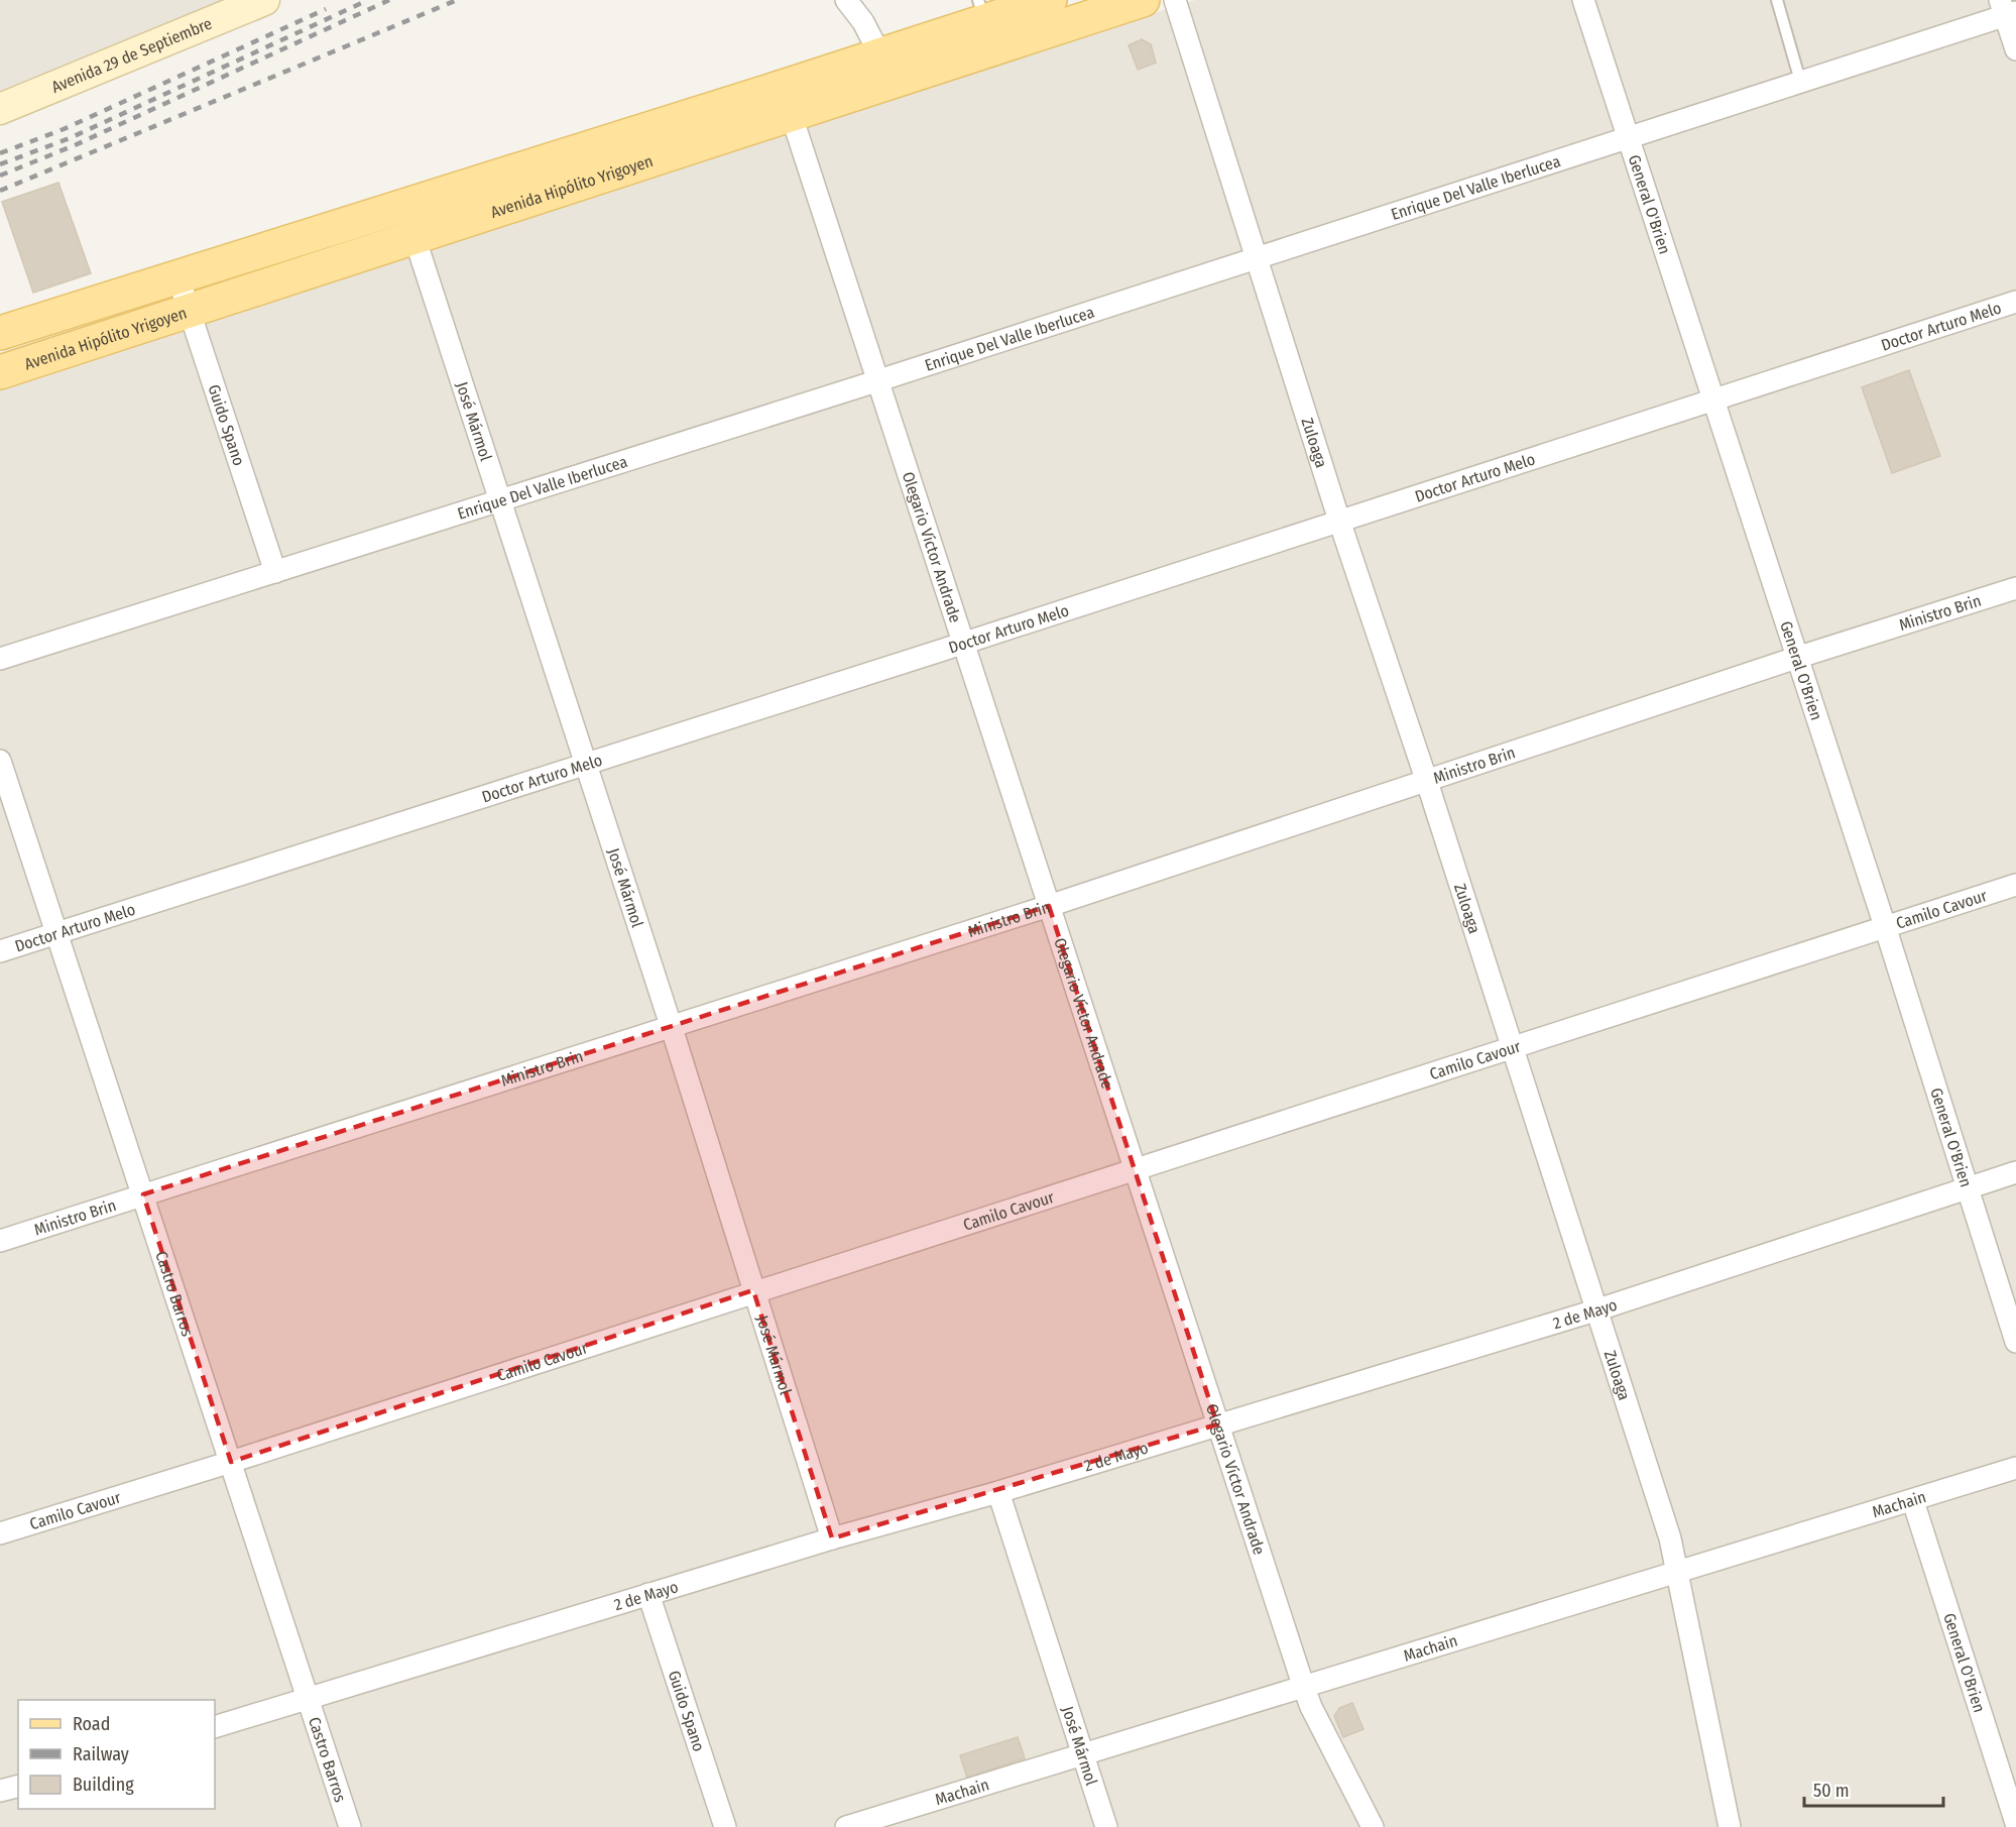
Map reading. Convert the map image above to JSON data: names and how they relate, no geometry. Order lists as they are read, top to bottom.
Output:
{
  "streets": {
    "main road": ["Avenida Hipólito Yrigoyen"],
    "street": [
      "Avenida 29 de Septiembre",
      "Enrique Del Valle Iberlucea",
      "General O'Brien",
      "Doctor Arturo Melo",
      "José Mármol",
      "Guido Spano",
      "Zuloaga",
      "Olegario Víctor Andrade",
      "Ministro Brin",
      "Camilo Cavour",
      "Castro Barros",
      "2 de Mayo",
      "Machain"
    ]
  },
  "crossings": [
    ["Avenida Hipólito Yrigoyen", "José Mármol"],
    ["Avenida Hipólito Yrigoyen", "Guido Spano"],
    ["Avenida Hipólito Yrigoyen", "Olegario Víctor Andrade"],
    ["Enrique Del Valle Iberlucea", "General O'Brien"],
    ["Enrique Del Valle Iberlucea", "José Mármol"],
    ["Enrique Del Valle Iberlucea", "Guido Spano"],
    ["Enrique Del Valle Iberlucea", "Zuloaga"],
    ["Enrique Del Valle Iberlucea", "Olegario Víctor Andrade"],
    ["General O'Brien", "Doctor Arturo Melo"],
    ["General O'Brien", "Ministro Brin"],
    ["General O'Brien", "Camilo Cavour"],
    ["General O'Brien", "2 de Mayo"],
    ["General O'Brien", "Machain"],
    ["Doctor Arturo Melo", "José Mármol"],
    ["Doctor Arturo Melo", "Zuloaga"],
    ["Doctor Arturo Melo", "Olegario Víctor Andrade"],
    ["Doctor Arturo Melo", "Castro Barros"],
    ["José Mármol", "Ministro Brin"],
    ["José Mármol", "Camilo Cavour"],
    ["José Mármol", "2 de Mayo"],
    ["José Mármol", "Machain"],
    ["Guido Spano", "2 de Mayo"],
    ["Zuloaga", "Ministro Brin"],
    ["Zuloaga", "Camilo Cavour"],
    ["Zuloaga", "2 de Mayo"],
    ["Zuloaga", "Machain"],
    ["Olegario Víctor Andrade", "Ministro Brin"],
    ["Olegario Víctor Andrade", "Camilo Cavour"],
    ["Olegario Víctor Andrade", "2 de Mayo"],
    ["Olegario Víctor Andrade", "Machain"],
    ["Ministro Brin", "Castro Barros"],
    ["Camilo Cavour", "Castro Barros"],
    ["Castro Barros", "2 de Mayo"]
  ],
  "legend": ["Road", "Railway", "Building"],
  "scale_bar": "50 m"
}
